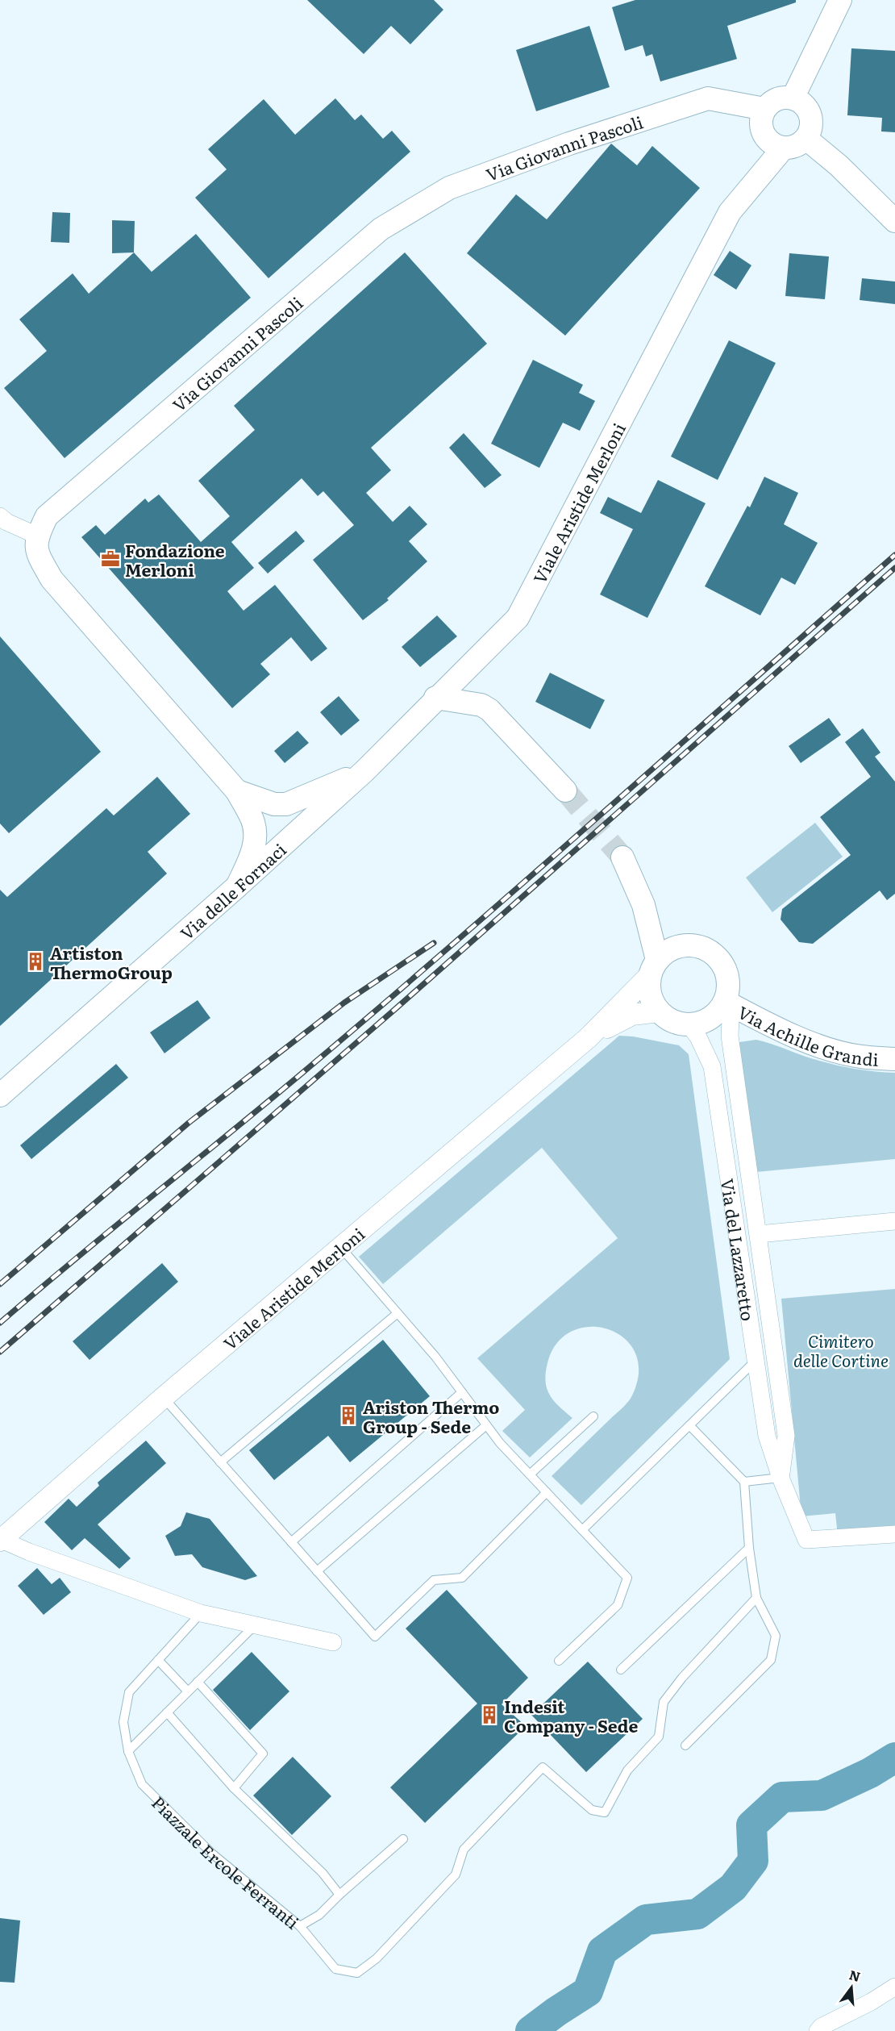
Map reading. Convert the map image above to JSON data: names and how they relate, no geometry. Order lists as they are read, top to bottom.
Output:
{
  "streets": {
    "main road": [
      "Via Giovanni Pascoli",
      "Viale Aristide Merloni",
      "Via delle Fornaci",
      "Via Achille Grandi"
    ],
    "street": ["Via del Lazzaretto"],
    "lane": ["Piazzale Ercole Ferranti"]
  },
  "crossings": [
    ["Via Giovanni Pascoli", "Viale Aristide Merloni"],
    ["Viale Aristide Merloni", "Via delle Fornaci"],
    ["Viale Aristide Merloni", "Via Achille Grandi"],
    ["Viale Aristide Merloni", "Via del Lazzaretto"],
    ["Via Achille Grandi", "Via del Lazzaretto"]
  ],
  "parks": ["Cimitero delle Cortine"],
  "places": {
    "office": ["Fondazione Merloni"],
    "building": ["Artiston ThermoGroup", "Ariston Thermo Group - Sede", "Indesit Company - Sede"]
  },
  "north": "top"
}
